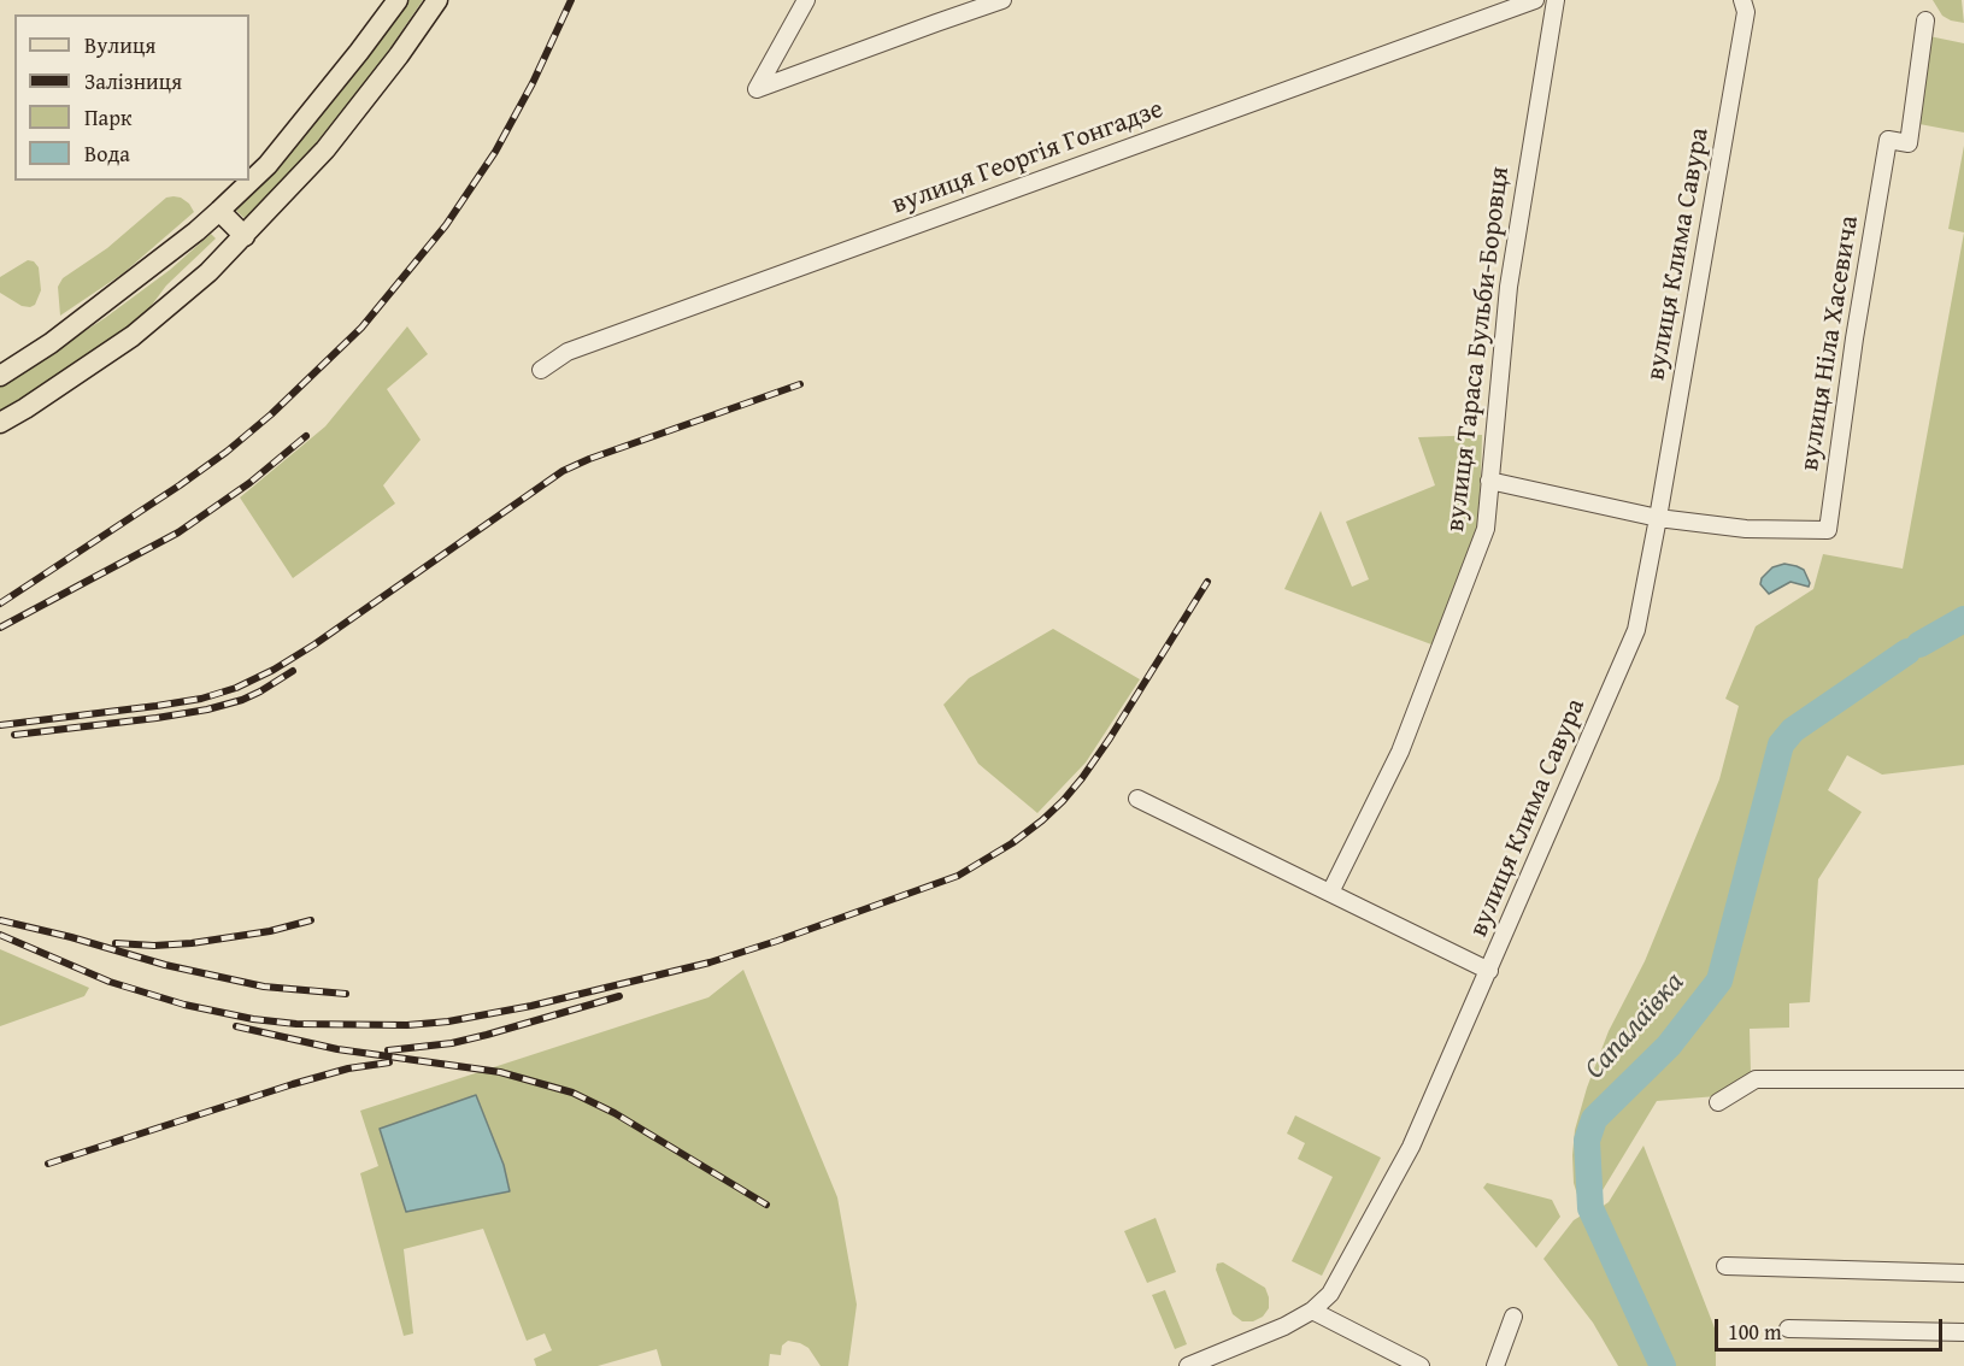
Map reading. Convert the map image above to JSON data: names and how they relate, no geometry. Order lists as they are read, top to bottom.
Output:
{
  "streets": {
    "street": [
      "вулиця Георгія Гонгадзе",
      "вулиця Клима Савура",
      "вулиця Ніла Хасевича",
      "вулиця Тараса Бульби-Боровця"
    ]
  },
  "crossings": [
    ["вулиця Клима Савура", "вулиця Ніла Хасевича"],
    ["вулиця Клима Савура", "вулиця Тараса Бульби-Боровця"]
  ],
  "water": ["Сапалаївка"],
  "legend": [
    "Вулиця",
    "Залізниця",
    "Парк",
    "Вода"
  ],
  "scale_bar": "100 m"
}
